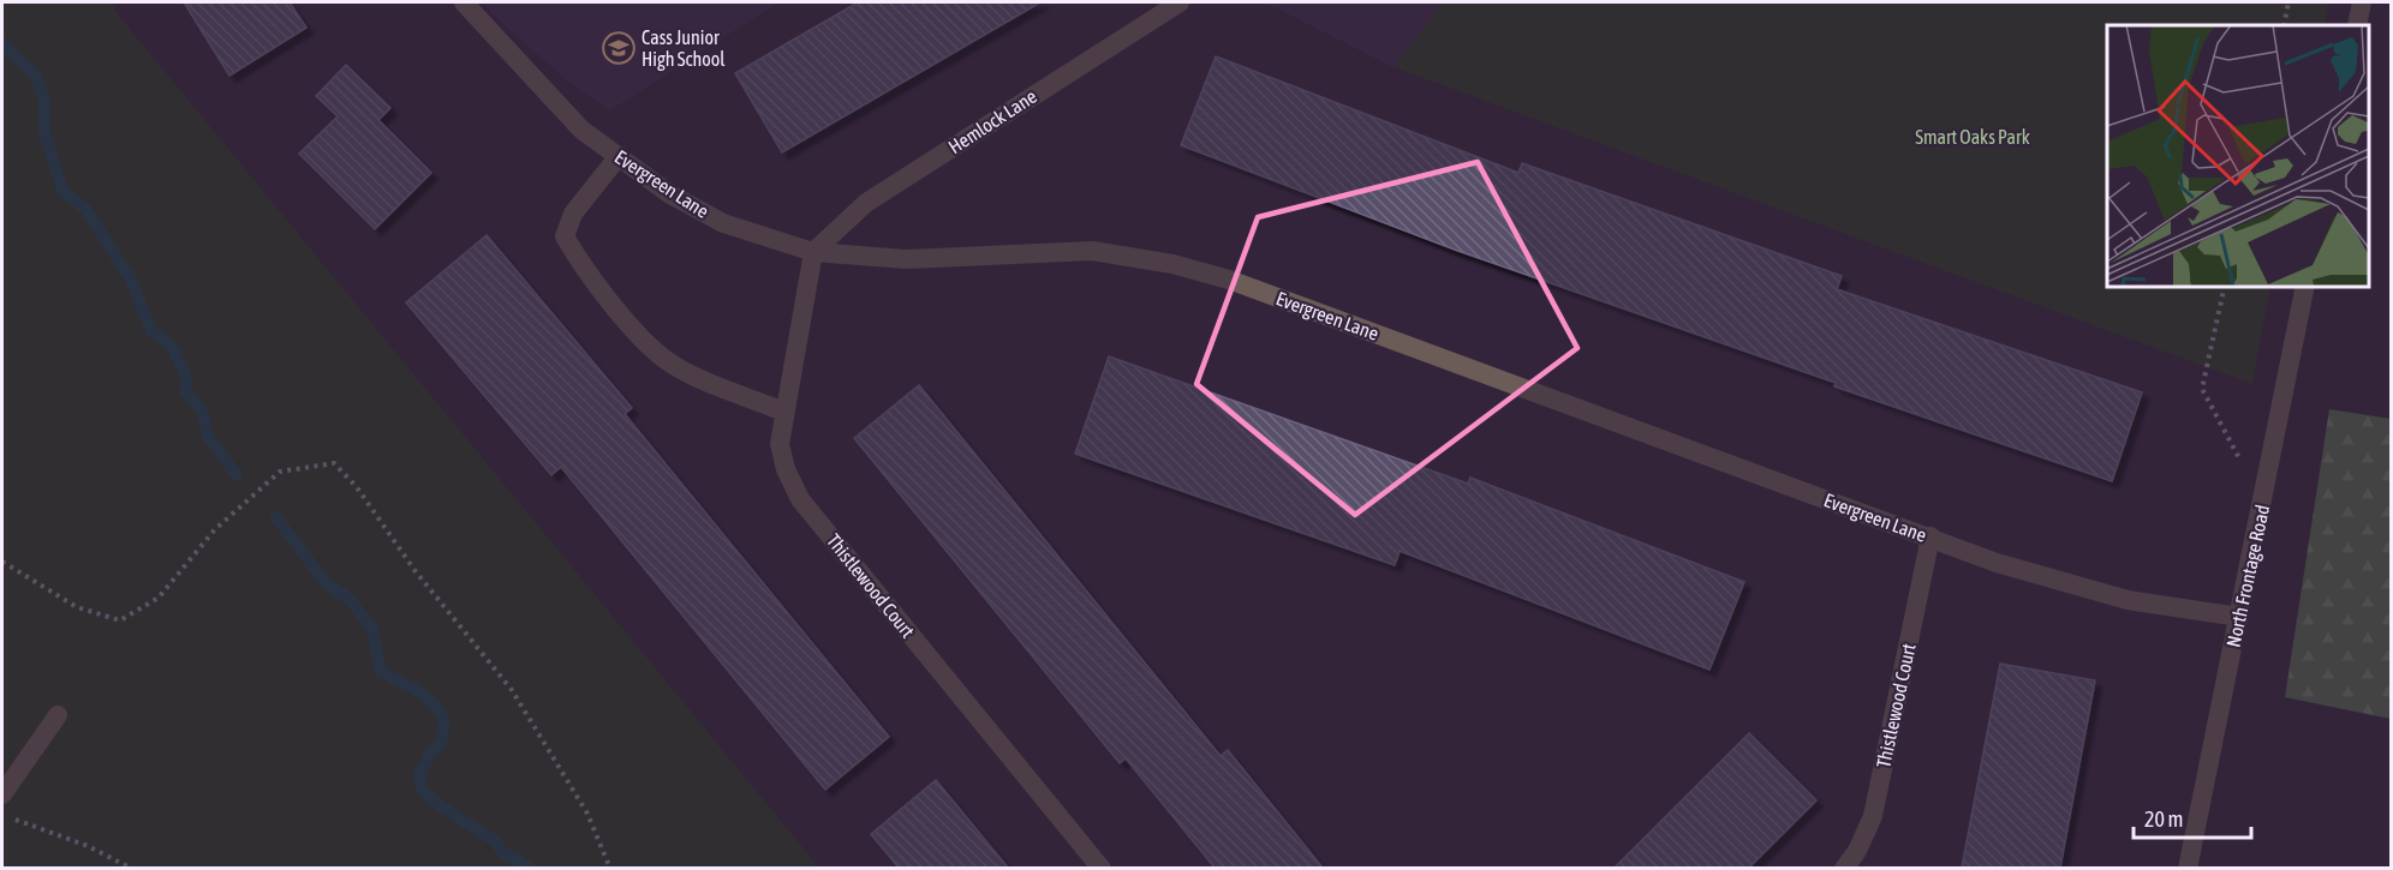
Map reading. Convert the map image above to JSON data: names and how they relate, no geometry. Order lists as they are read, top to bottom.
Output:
{
  "streets": {
    "street": [
      "Hemlock Lane",
      "Evergreen Lane",
      "North Frontage Road",
      "Thistlewood Court"
    ]
  },
  "crossings": [
    ["Hemlock Lane", "Evergreen Lane"],
    ["Hemlock Lane", "Thistlewood Court"],
    ["Evergreen Lane", "North Frontage Road"],
    ["Evergreen Lane", "Thistlewood Court"]
  ],
  "parks": ["Smart Oaks Park"],
  "places": {
    "school or university": ["Cass Junior High School"]
  },
  "scale_bar": "20 m"
}
